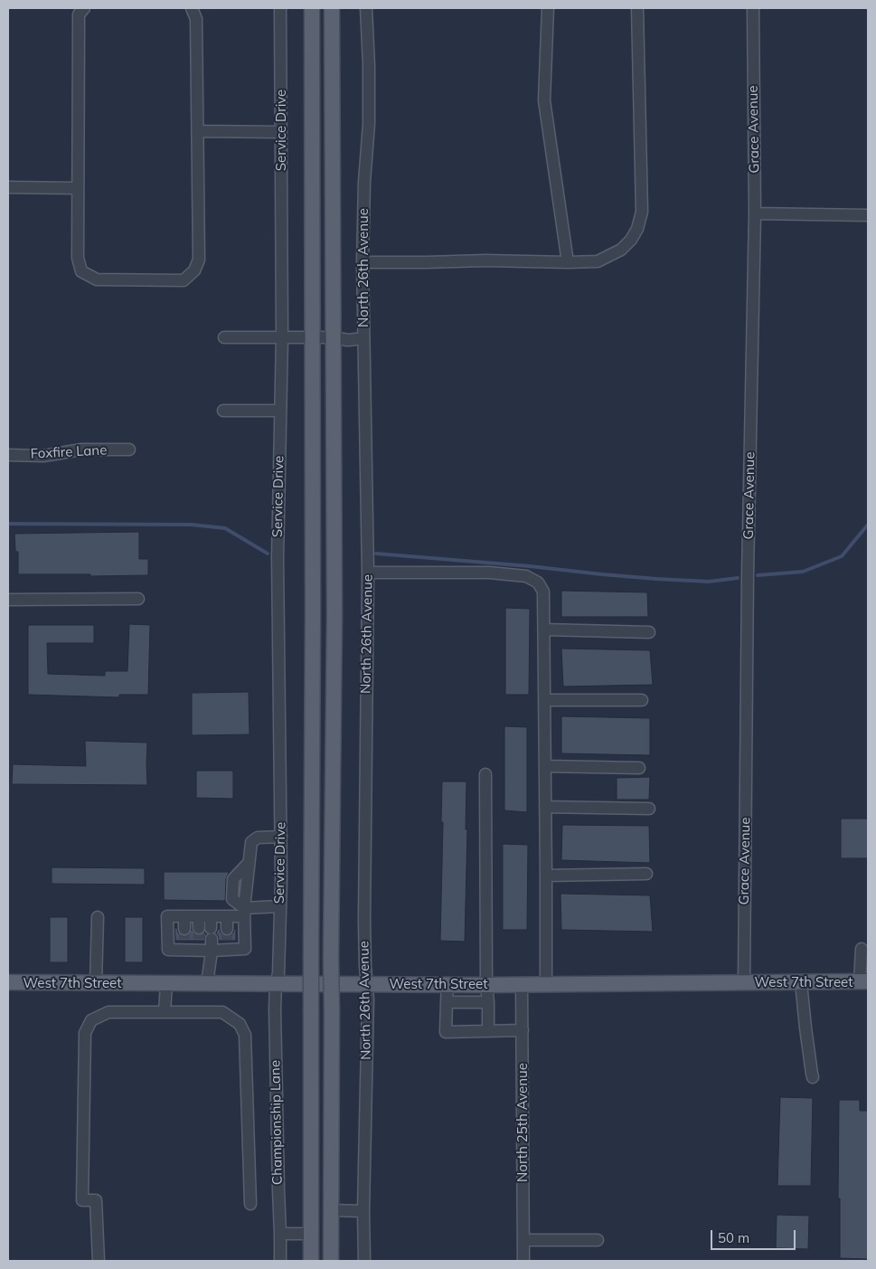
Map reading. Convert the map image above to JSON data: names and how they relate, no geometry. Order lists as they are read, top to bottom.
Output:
{
  "streets": {
    "main road": ["West 7th Street"],
    "street": [
      "Grace Avenue",
      "Service Drive",
      "North 26th Avenue",
      "Foxfire Lane",
      "Championship Lane",
      "North 25th Avenue"
    ]
  },
  "crossings": [
    ["Grace Avenue", "West 7th Street"],
    ["Service Drive", "West 7th Street"],
    ["Service Drive", "Championship Lane"],
    ["North 26th Avenue", "West 7th Street"],
    ["West 7th Street", "Championship Lane"],
    ["West 7th Street", "North 25th Avenue"]
  ],
  "scale_bar": "50 m"
}
